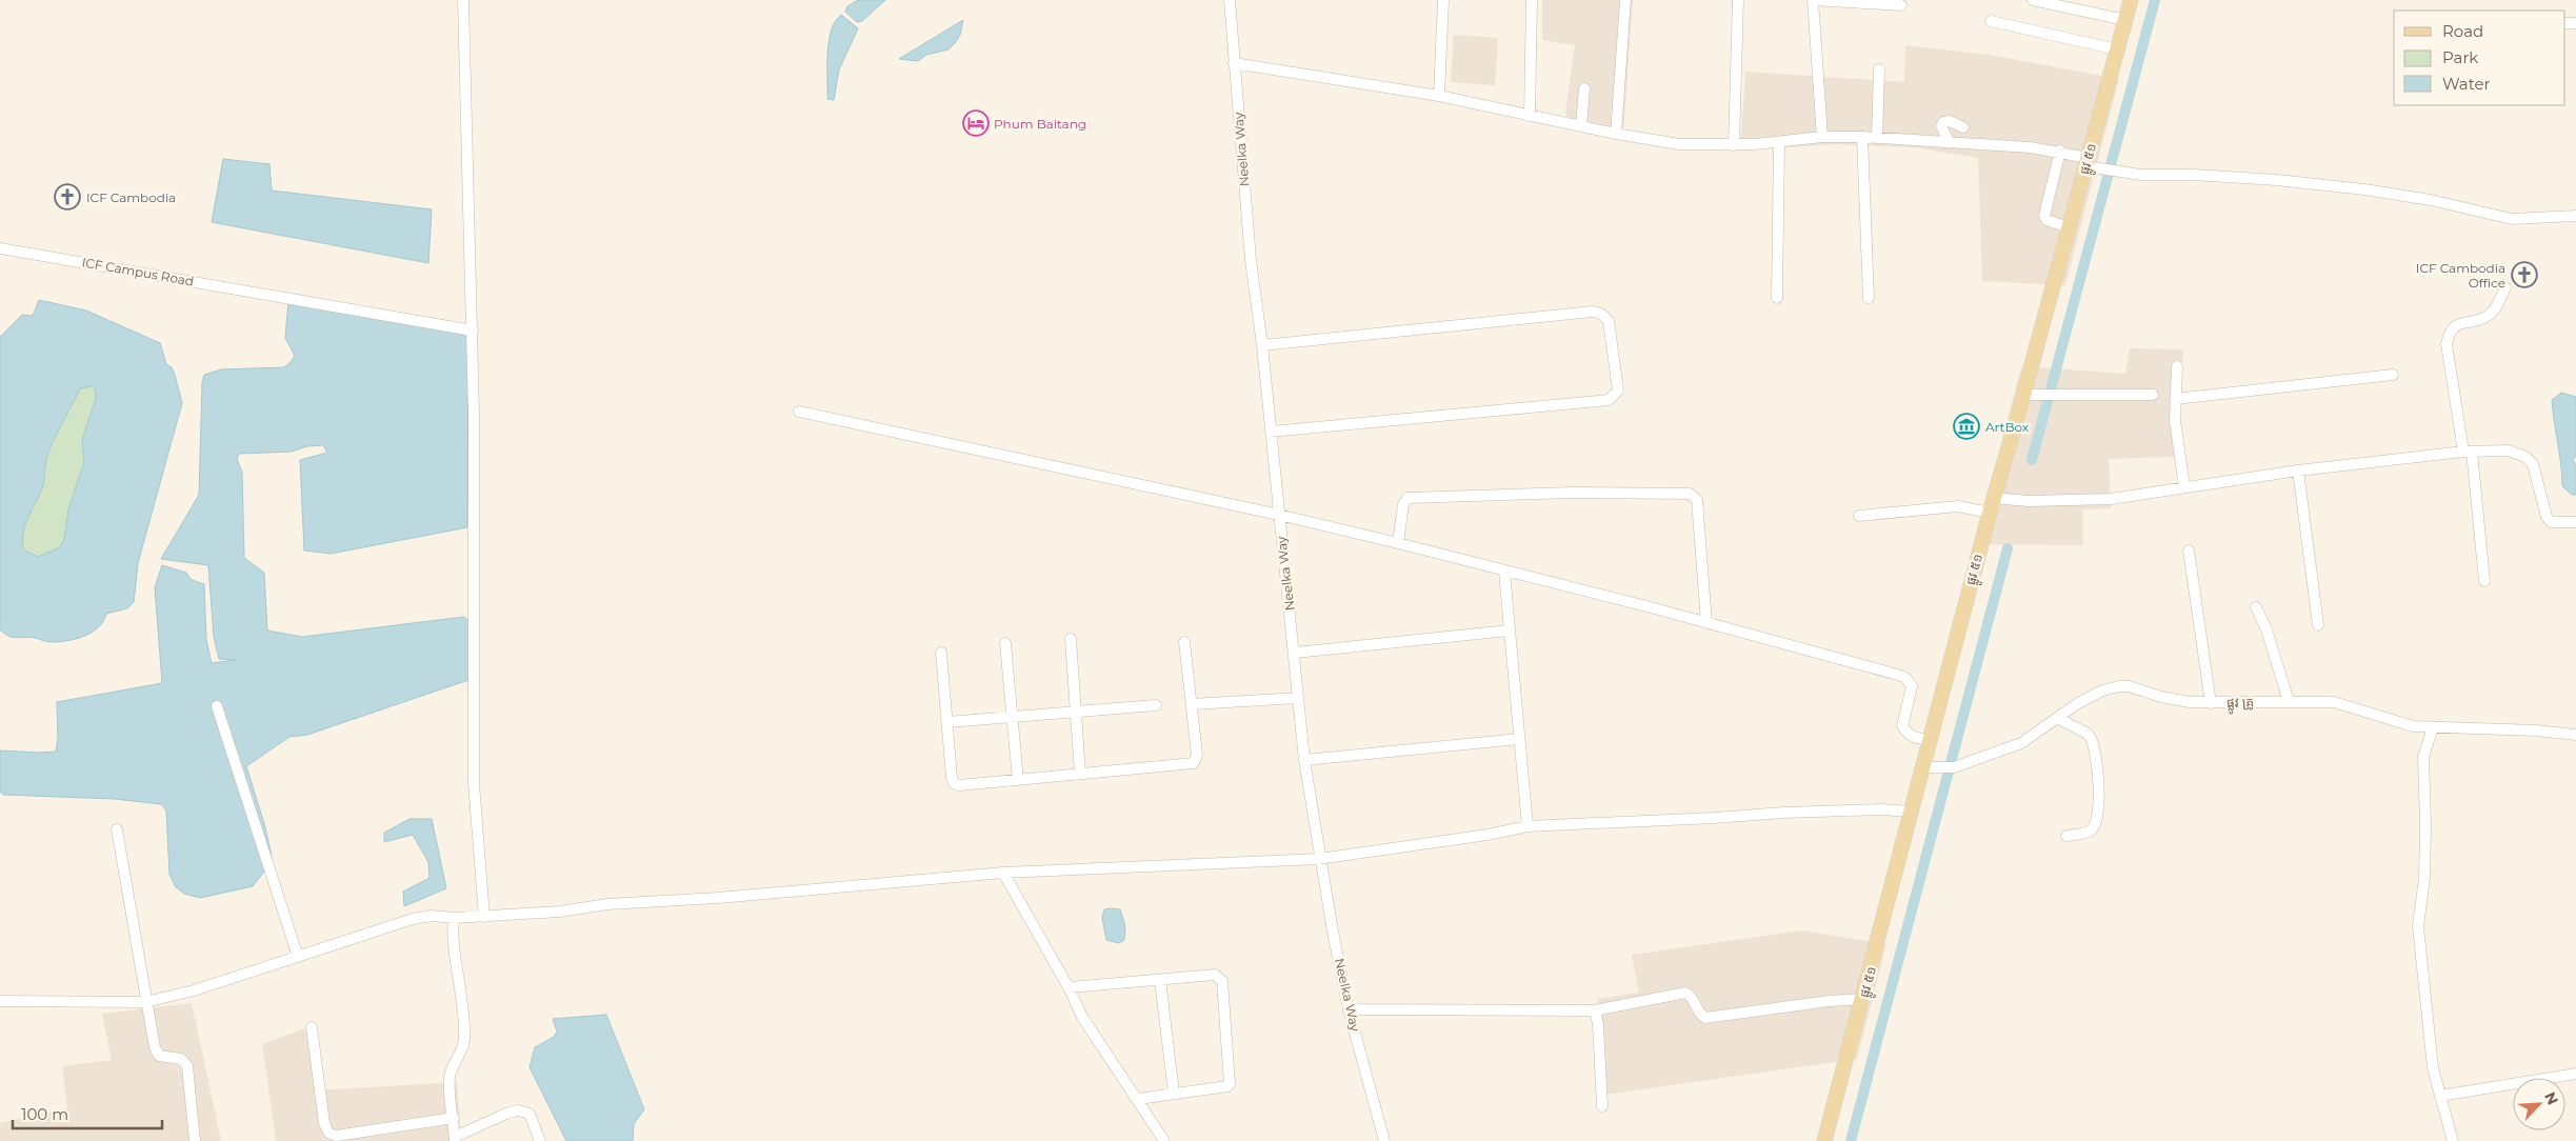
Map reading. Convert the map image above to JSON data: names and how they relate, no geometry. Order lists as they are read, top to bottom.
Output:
{
  "streets": {
    "main road": ["ផ្លូវ ៥១"],
    "street": ["Neelka Way", "ICF Campus Road", "ផ្លូវ គ្រូ"]
  },
  "crossings": [
    ["ផ្លូវ ៥១", "ផ្លូវ គ្រូ"]
  ],
  "places": {
    "hotel": ["Phum Baitang"],
    "church": ["ICF Cambodia", "ICF Cambodia Office"],
    "museum": ["ArtBox"]
  },
  "legend": ["Road", "Park", "Water"],
  "scale_bar": "100 m",
  "north": "top right"
}
